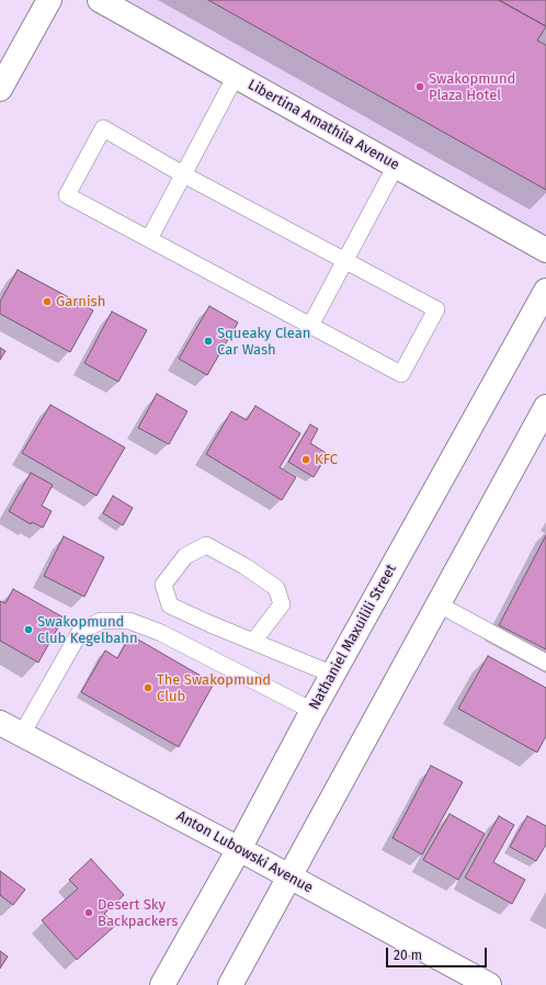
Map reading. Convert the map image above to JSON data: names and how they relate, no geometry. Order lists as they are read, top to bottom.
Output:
{
  "streets": {
    "main road": ["Libertina Amathila Avenue", "Nathaniel Maxuilili Street", "Anton Lubowski Avenue"]
  },
  "crossings": [
    ["Nathaniel Maxuilili Street", "Anton Lubowski Avenue"]
  ],
  "places": [
    "Swakopmund Plaza Hotel",
    "Garnish",
    "Squeaky Clean Car Wash",
    "KFC",
    "Swakopmund Club Kegelbahn",
    "The Swakopmund Club",
    "Desert Sky Backpackers"
  ],
  "scale_bar": "20 m"
}
